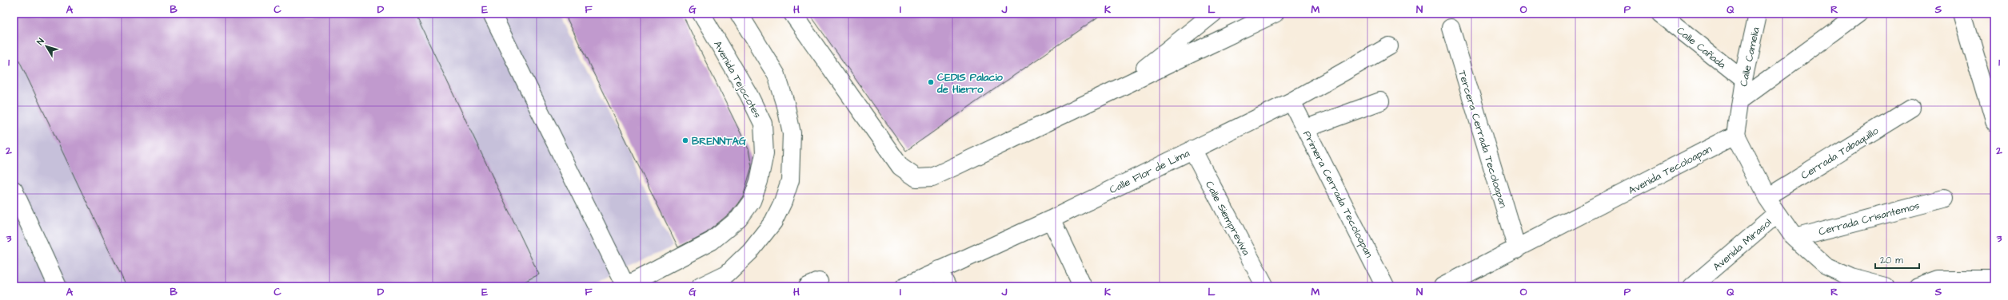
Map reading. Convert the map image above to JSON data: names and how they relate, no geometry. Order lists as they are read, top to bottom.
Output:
{
  "streets": {
    "street": [
      "Calle Cañada",
      "Calle Camelia",
      "Avenida Tejocotes",
      "Tercera Cerrada Tecoloapan",
      "Cerrada Tabaquillo",
      "Avenida Tecoloapan",
      "Calle Flor de Lima",
      "Primera Cerrada Tecoloapan",
      "Calle Siempreviva",
      "Cerrada Crisantemos",
      "Avenida Mirasol"
    ]
  },
  "crossings": [
    ["Calle Cañada", "Calle Camelia"],
    ["Tercera Cerrada Tecoloapan", "Avenida Tecoloapan"],
    ["Calle Flor de Lima", "Primera Cerrada Tecoloapan"],
    ["Calle Flor de Lima", "Calle Siempreviva"]
  ],
  "places": ["CEDIS Palacio de Hierro", "BRENNTAG"],
  "scale_bar": "20 m",
  "north": "top left",
  "grid": {
    "columns": [
      "A",
      "B",
      "C",
      "D",
      "E",
      "F",
      "G",
      "H",
      "I",
      "J",
      "K",
      "L",
      "M",
      "N",
      "O",
      "P",
      "Q",
      "R",
      "S"
    ],
    "rows": ["1", "2", "3"]
  }
}
